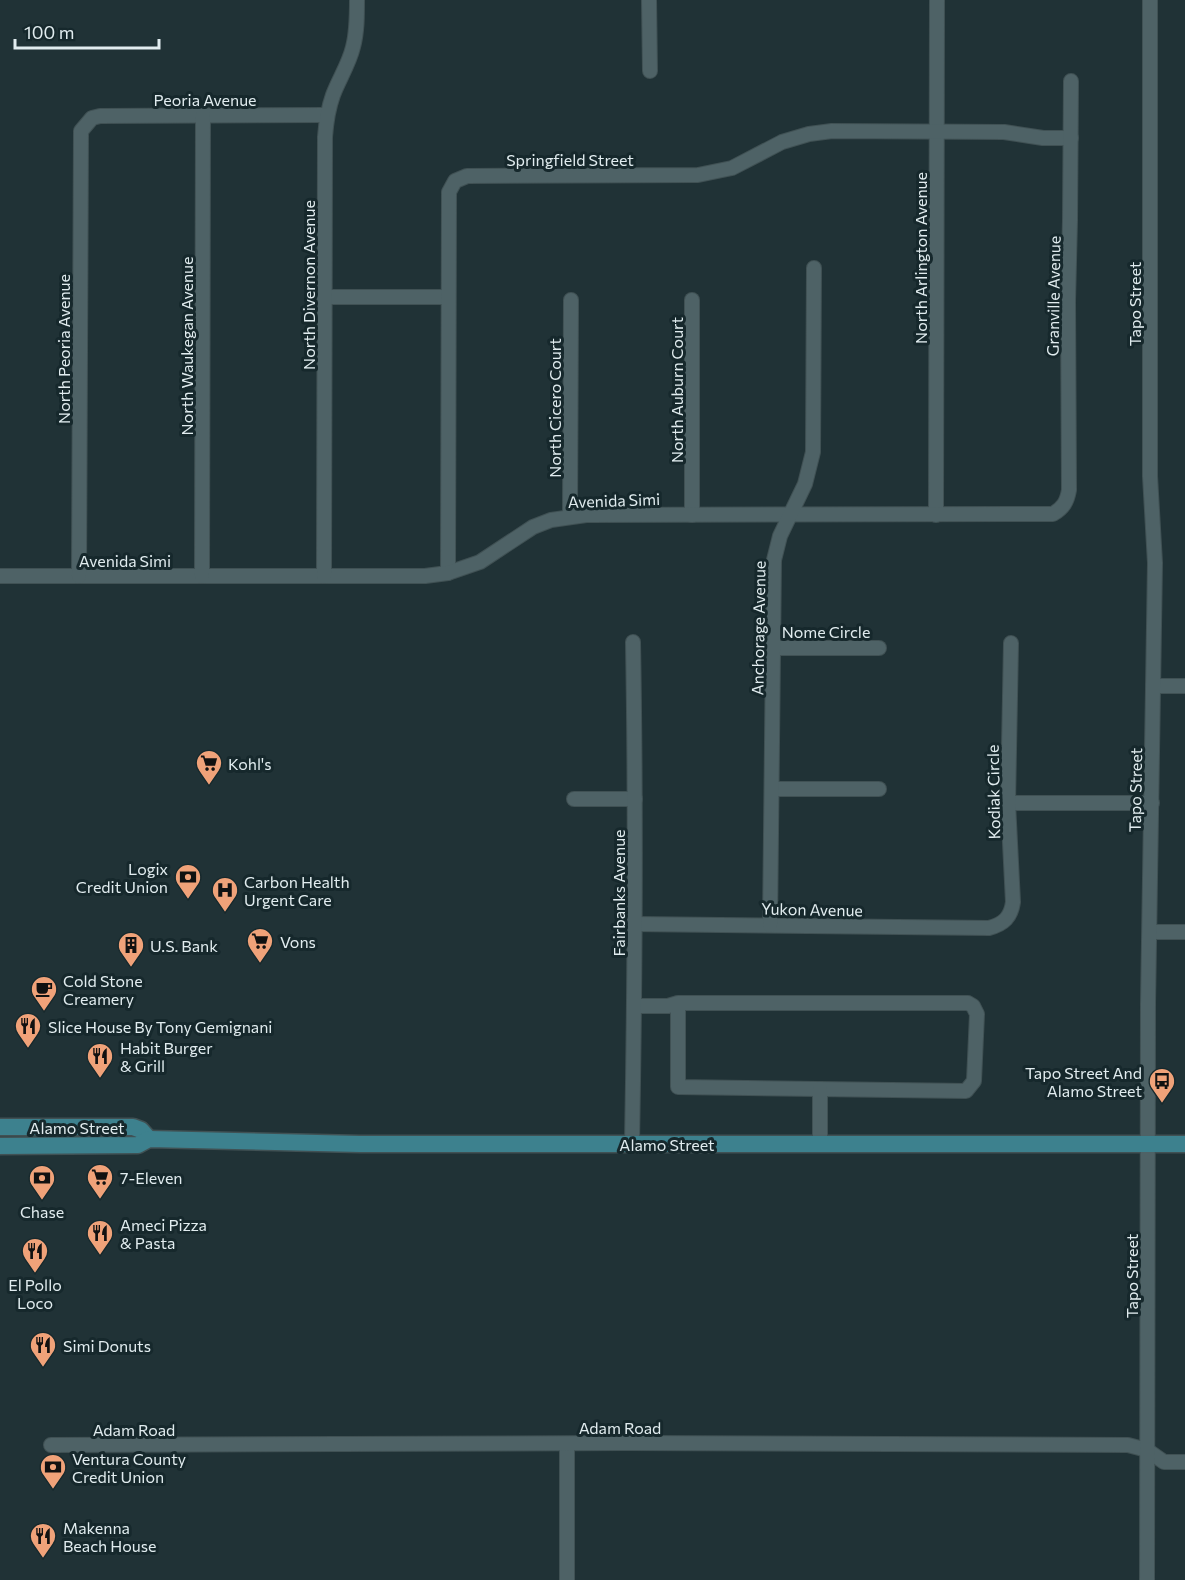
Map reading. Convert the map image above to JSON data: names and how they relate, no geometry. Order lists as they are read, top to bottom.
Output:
{
  "streets": {
    "main road": ["Alamo Street"],
    "street": [
      "Peoria Avenue",
      "Springfield Street",
      "North Arlington Avenue",
      "North Divernon Avenue",
      "Granville Avenue",
      "Tapo Street",
      "North Waukegan Avenue",
      "North Peoria Avenue",
      "North Auburn Court",
      "North Cicero Court",
      "Avenida Simi",
      "Anchorage Avenue",
      "Nome Circle",
      "Kodiak Circle",
      "Fairbanks Avenue",
      "Yukon Avenue",
      "Adam Road"
    ]
  },
  "crossings": [
    ["Peoria Avenue", "North Divernon Avenue"],
    ["Peoria Avenue", "North Waukegan Avenue"],
    ["Peoria Avenue", "North Peoria Avenue"],
    ["Springfield Street", "North Arlington Avenue"],
    ["Springfield Street", "Granville Avenue"],
    ["Springfield Street", "Avenida Simi"],
    ["North Arlington Avenue", "Avenida Simi"],
    ["North Divernon Avenue", "Avenida Simi"],
    ["Granville Avenue", "Avenida Simi"],
    ["Tapo Street", "Alamo Street"],
    ["Tapo Street", "Adam Road"],
    ["North Waukegan Avenue", "Avenida Simi"],
    ["North Peoria Avenue", "Avenida Simi"],
    ["North Auburn Court", "Avenida Simi"],
    ["North Cicero Court", "Avenida Simi"],
    ["Avenida Simi", "Anchorage Avenue"],
    ["Anchorage Avenue", "Nome Circle"],
    ["Anchorage Avenue", "Yukon Avenue"],
    ["Kodiak Circle", "Yukon Avenue"],
    ["Fairbanks Avenue", "Yukon Avenue"],
    ["Fairbanks Avenue", "Alamo Street"]
  ],
  "places": {
    "supermarket": ["Kohl's", "Vons", "7-Eleven"],
    "bank": ["Logix Credit Union", "Chase", "Ventura County Credit Union"],
    "hospital": ["Carbon Health Urgent Care"],
    "building": ["U.S. Bank"],
    "cafe": ["Cold Stone Creamery"],
    "restaurant": [
      "Slice House By Tony Gemignani",
      "Habit Burger & Grill",
      "Ameci Pizza & Pasta",
      "El Pollo Loco",
      "Simi Donuts",
      "Makenna Beach House"
    ],
    "bus stop": ["Tapo Street And Alamo Street"]
  },
  "scale_bar": "100 m"
}
